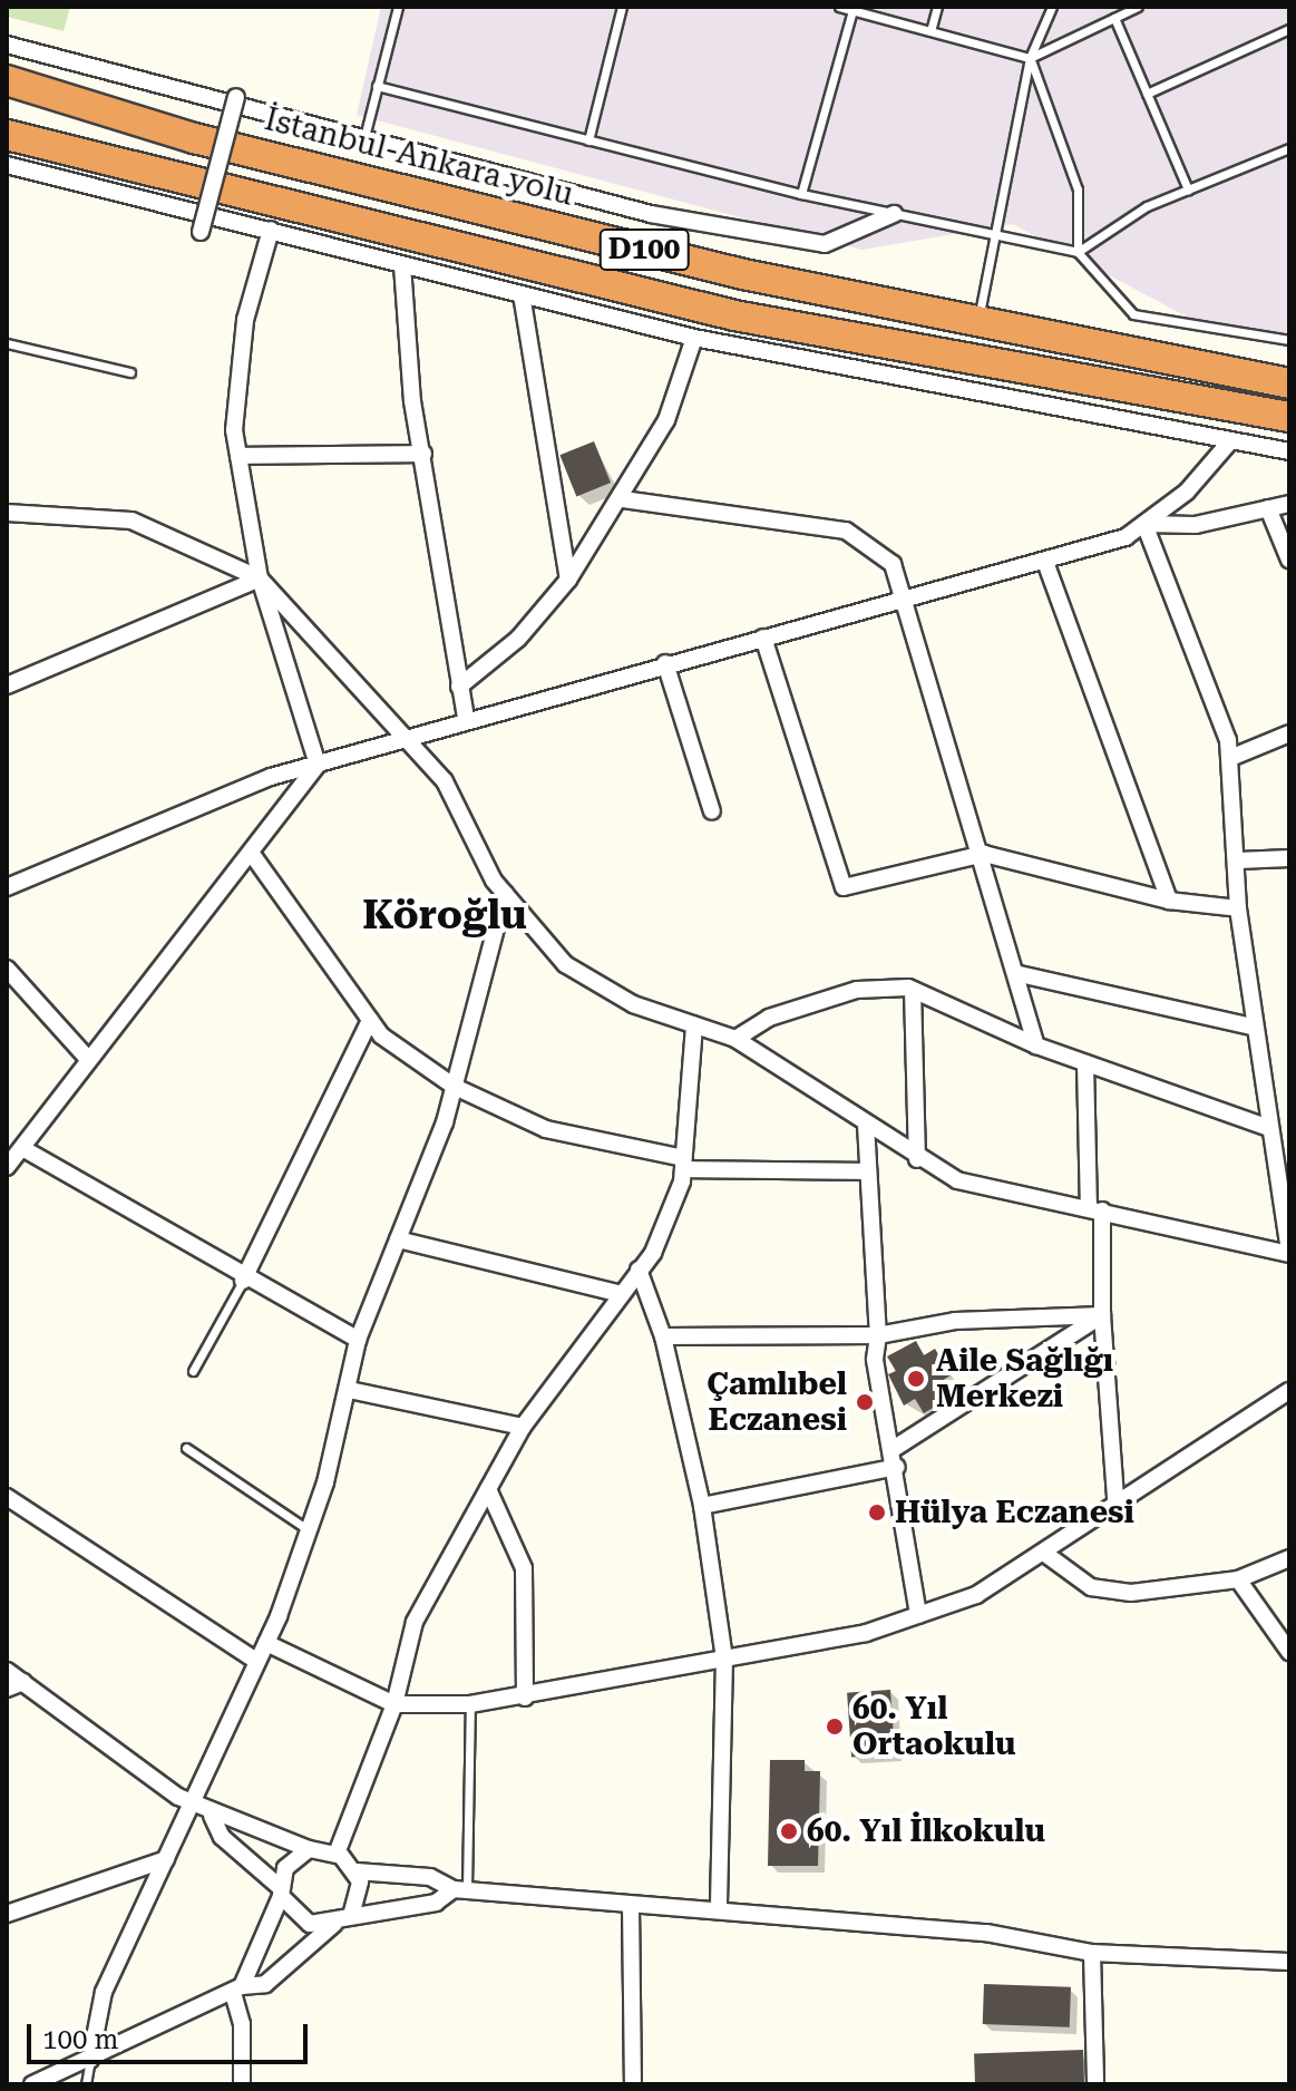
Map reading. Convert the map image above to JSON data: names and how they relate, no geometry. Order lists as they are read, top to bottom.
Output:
{
  "streets": {
    "highway": ["İstanbul-Ankara yolu", "D100"]
  },
  "districts": ["Köroğlu"],
  "places": [
    "Aile Sağlığı Merkezi",
    "Çamlıbel Eczanesi",
    "Hülya Eczanesi",
    "60. Yıl Ortaokulu",
    "60. Yıl İlkokulu"
  ],
  "scale_bar": "100 m"
}
